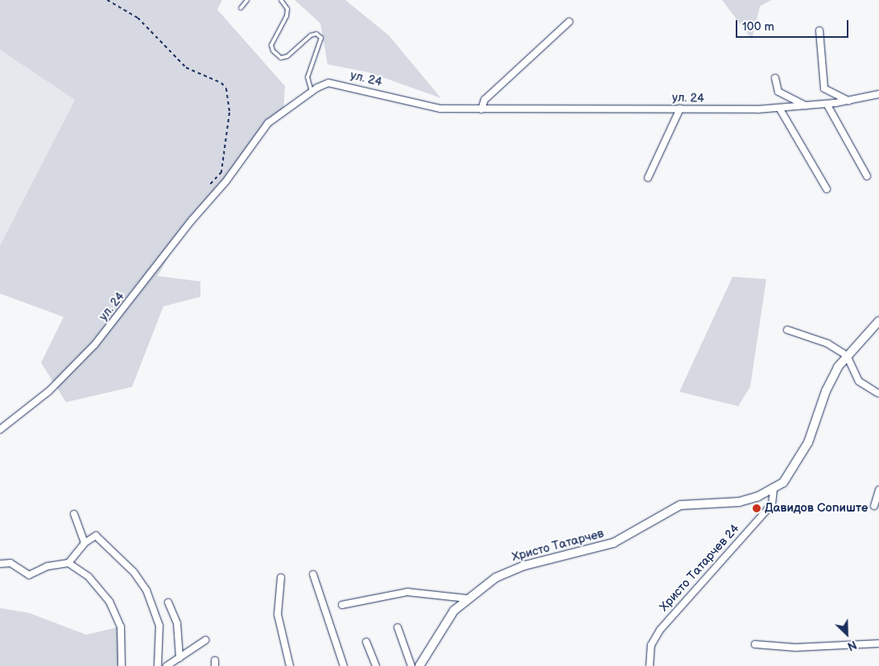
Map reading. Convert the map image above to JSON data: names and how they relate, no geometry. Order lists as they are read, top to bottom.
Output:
{
  "streets": {
    "main road": ["Христо Татарчев"],
    "street": ["ул. 24", "Христо Татарчев 24"]
  },
  "crossings": [
    ["Христо Татарчев", "Христо Татарчев 24"]
  ],
  "places": ["Давидов Сопиште"],
  "scale_bar": "100 m",
  "north": "bottom right"
}
